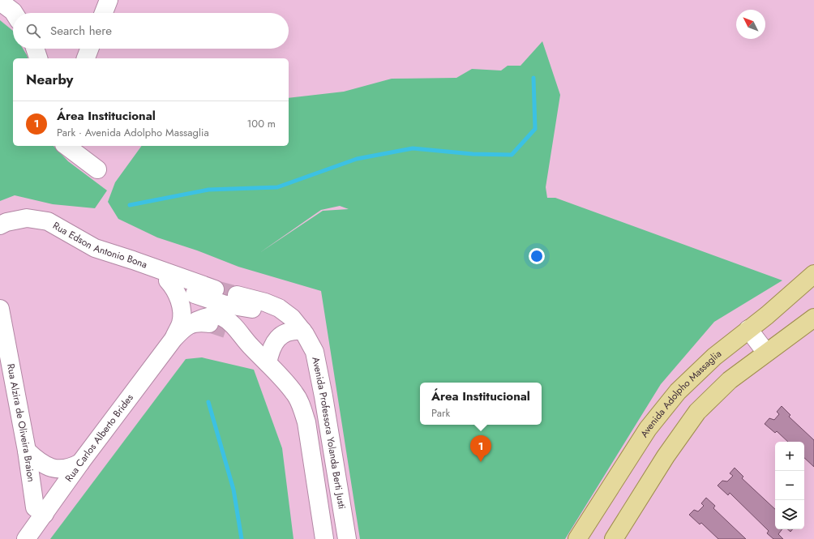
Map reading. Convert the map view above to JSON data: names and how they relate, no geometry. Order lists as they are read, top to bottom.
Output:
{
  "streets": {
    "main road": ["Avenida Adolpho Massaglia"],
    "street": [
      "Rua Edson Antonio Bona",
      "Rua Alzira de Oliveira Braion",
      "Avenida Professora Yolanda Berti Justi",
      "Rua Carlos Alberto Brides"
    ]
  },
  "crossings": [
    ["Rua Alzira de Oliveira Braion", "Rua Carlos Alberto Brides"]
  ],
  "north": "top left",
  "page": {
    "search": "Search here",
    "heading": "Nearby",
    "list": [
      {
        "mark": "1",
        "name": "Área Institucional",
        "note": "Park · Avenida Adolpho Massaglia",
        "value": "100 m"
      }
    ],
    "popup": ["Área Institucional", "Park"],
    "pins": "1",
    "map_buttons": ["+", "−"]
  }
}
